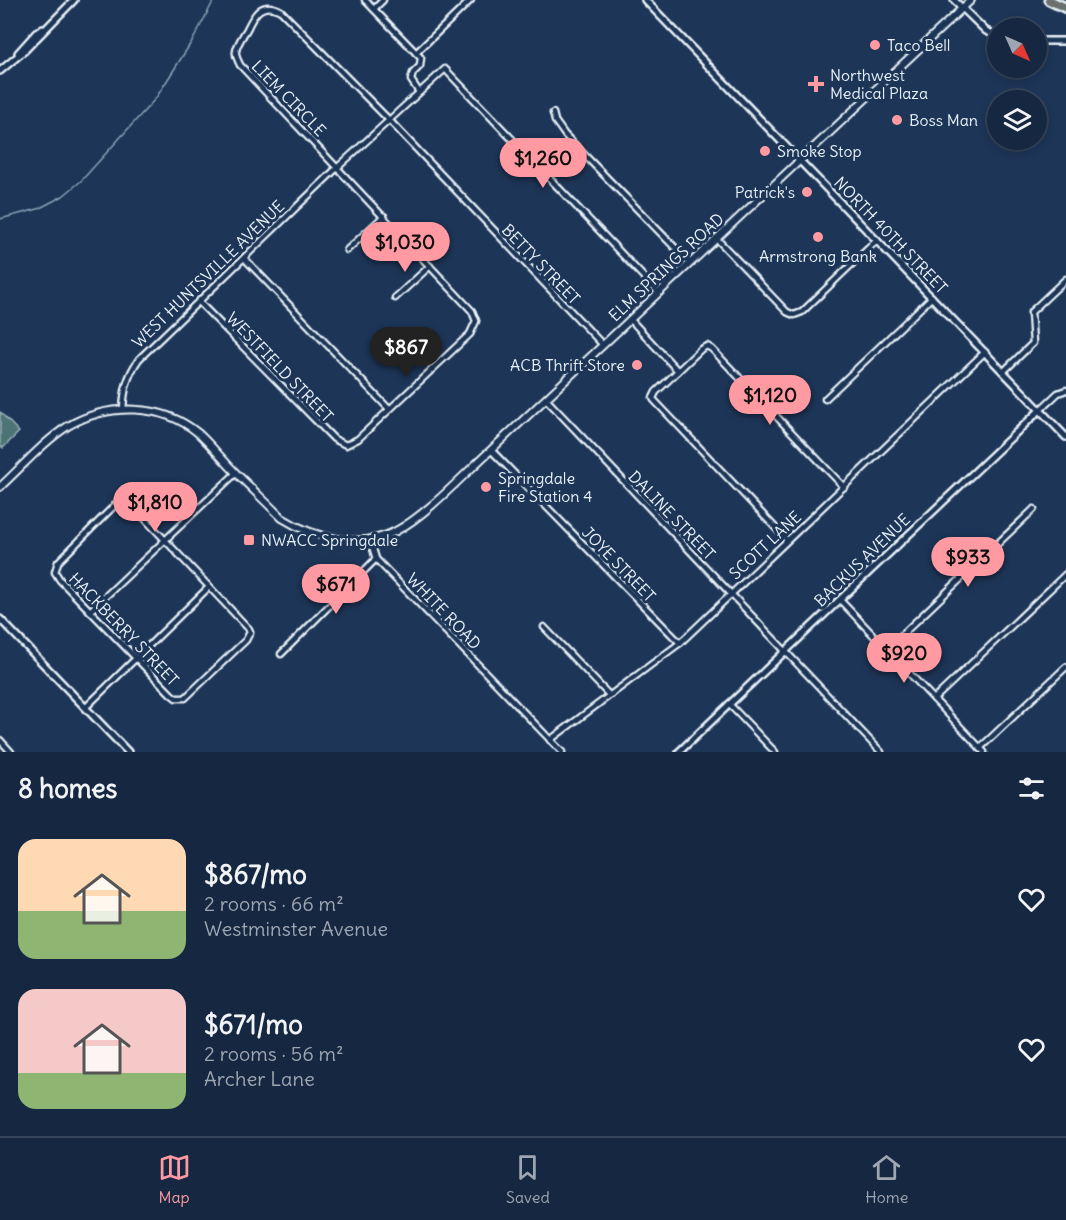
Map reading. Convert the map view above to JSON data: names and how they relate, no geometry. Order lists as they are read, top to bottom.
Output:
{
  "streets": {
    "main road": ["ELM SPRINGS ROAD"],
    "street": [
      "LIEM CIRCLE",
      "NORTH 40TH STREET",
      "BETTY STREET",
      "WEST HUNTSVILLE AVENUE",
      "WESTFIELD STREET",
      "DALINE STREET",
      "SCOTT LANE",
      "BACKUS AVENUE",
      "JOYE STREET",
      "WHITE ROAD",
      "HACKBERRY STREET"
    ]
  },
  "crossings": [
    ["LIEM CIRCLE", "BETTY STREET"],
    ["LIEM CIRCLE", "WEST HUNTSVILLE AVENUE"],
    ["NORTH 40TH STREET", "ELM SPRINGS ROAD"],
    ["NORTH 40TH STREET", "SCOTT LANE"],
    ["NORTH 40TH STREET", "BACKUS AVENUE"],
    ["BETTY STREET", "ELM SPRINGS ROAD"],
    ["BETTY STREET", "WEST HUNTSVILLE AVENUE"],
    ["ELM SPRINGS ROAD", "WEST HUNTSVILLE AVENUE"],
    ["ELM SPRINGS ROAD", "DALINE STREET"],
    ["ELM SPRINGS ROAD", "JOYE STREET"],
    ["ELM SPRINGS ROAD", "WHITE ROAD"],
    ["WEST HUNTSVILLE AVENUE", "WESTFIELD STREET"],
    ["DALINE STREET", "SCOTT LANE"],
    ["DALINE STREET", "BACKUS AVENUE"],
    ["SCOTT LANE", "JOYE STREET"],
    ["SCOTT LANE", "WHITE ROAD"]
  ],
  "places": {
    "other": [
      "Taco Bell",
      "Boss Man",
      "Smoke Stop",
      "Patrick's",
      "Armstrong Bank",
      "ACB Thrift Store",
      "Springdale Fire Station 4"
    ],
    "health": ["Northwest Medical Plaza"],
    "transit": ["NWACC Springdale"]
  },
  "north": "bottom right",
  "page": {
    "price": [
      "$1,260",
      "$1,030",
      "$867",
      "$1,120",
      "$1,810",
      "$933",
      "$671",
      "$920"
    ],
    "heading": "8 homes",
    "list": [
      {
        "name": "$867/mo",
        "note": "2 rooms · 66 m² · Westminster Avenue"
      },
      {
        "name": "$671/mo",
        "note": "2 rooms · 56 m² · Archer Lane"
      }
    ],
    "tabs": ["Map", "Saved", "Home"]
  }
}
